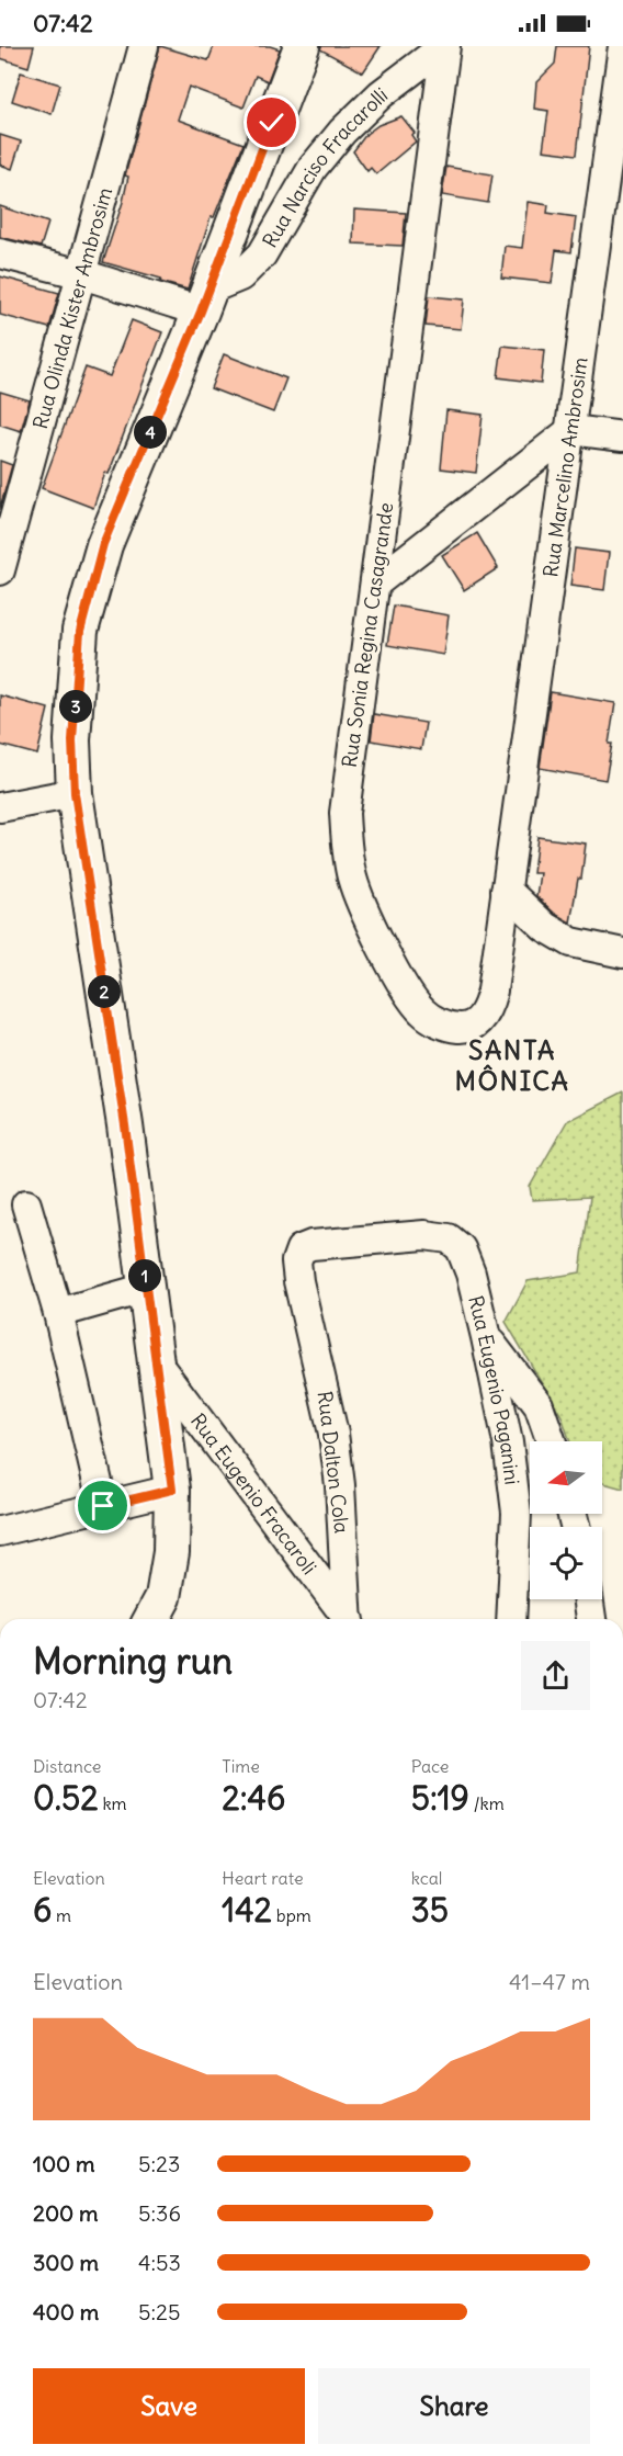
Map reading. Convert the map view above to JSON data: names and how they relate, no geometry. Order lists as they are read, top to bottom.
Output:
{
  "streets": {
    "street": [
      "Rua Narciso Fracarolli",
      "Rua Olinda Kister Ambrosim",
      "Rua Marcelino Ambrosim",
      "Rua Sonia Regina Casagrande",
      "Rua Eugenio Paganini",
      "Rua Dalton Cola",
      "Rua Eugenio Fracaroli"
    ]
  },
  "crossings": [
    ["Rua Narciso Fracarolli", "Rua Sonia Regina Casagrande"],
    ["Rua Marcelino Ambrosim", "Rua Sonia Regina Casagrande"],
    ["Rua Eugenio Paganini", "Rua Dalton Cola"]
  ],
  "districts": ["SANTA MÔNICA"],
  "north": "left",
  "page": {
    "status": "07:42",
    "pins": [
      "4",
      "3",
      "2",
      "1"
    ],
    "heading": ["Morning run", "07:42"],
    "stats": [
      ["Distance", "0.52 km"],
      ["Time", "2:46"],
      ["Pace", "5:19 /km"],
      ["Elevation", "6 m"],
      ["Heart rate", "142 bpm"],
      ["kcal", "35"]
    ],
    "chart": ["Elevation", "41–47 m"],
    "list": [
      {
        "name": "100 m",
        "note": "5:23"
      },
      {
        "name": "200 m",
        "note": "5:36"
      },
      {
        "name": "300 m",
        "note": "4:53"
      },
      {
        "name": "400 m",
        "note": "5:25"
      }
    ],
    "buttons": ["Save", "Share"]
  }
}
